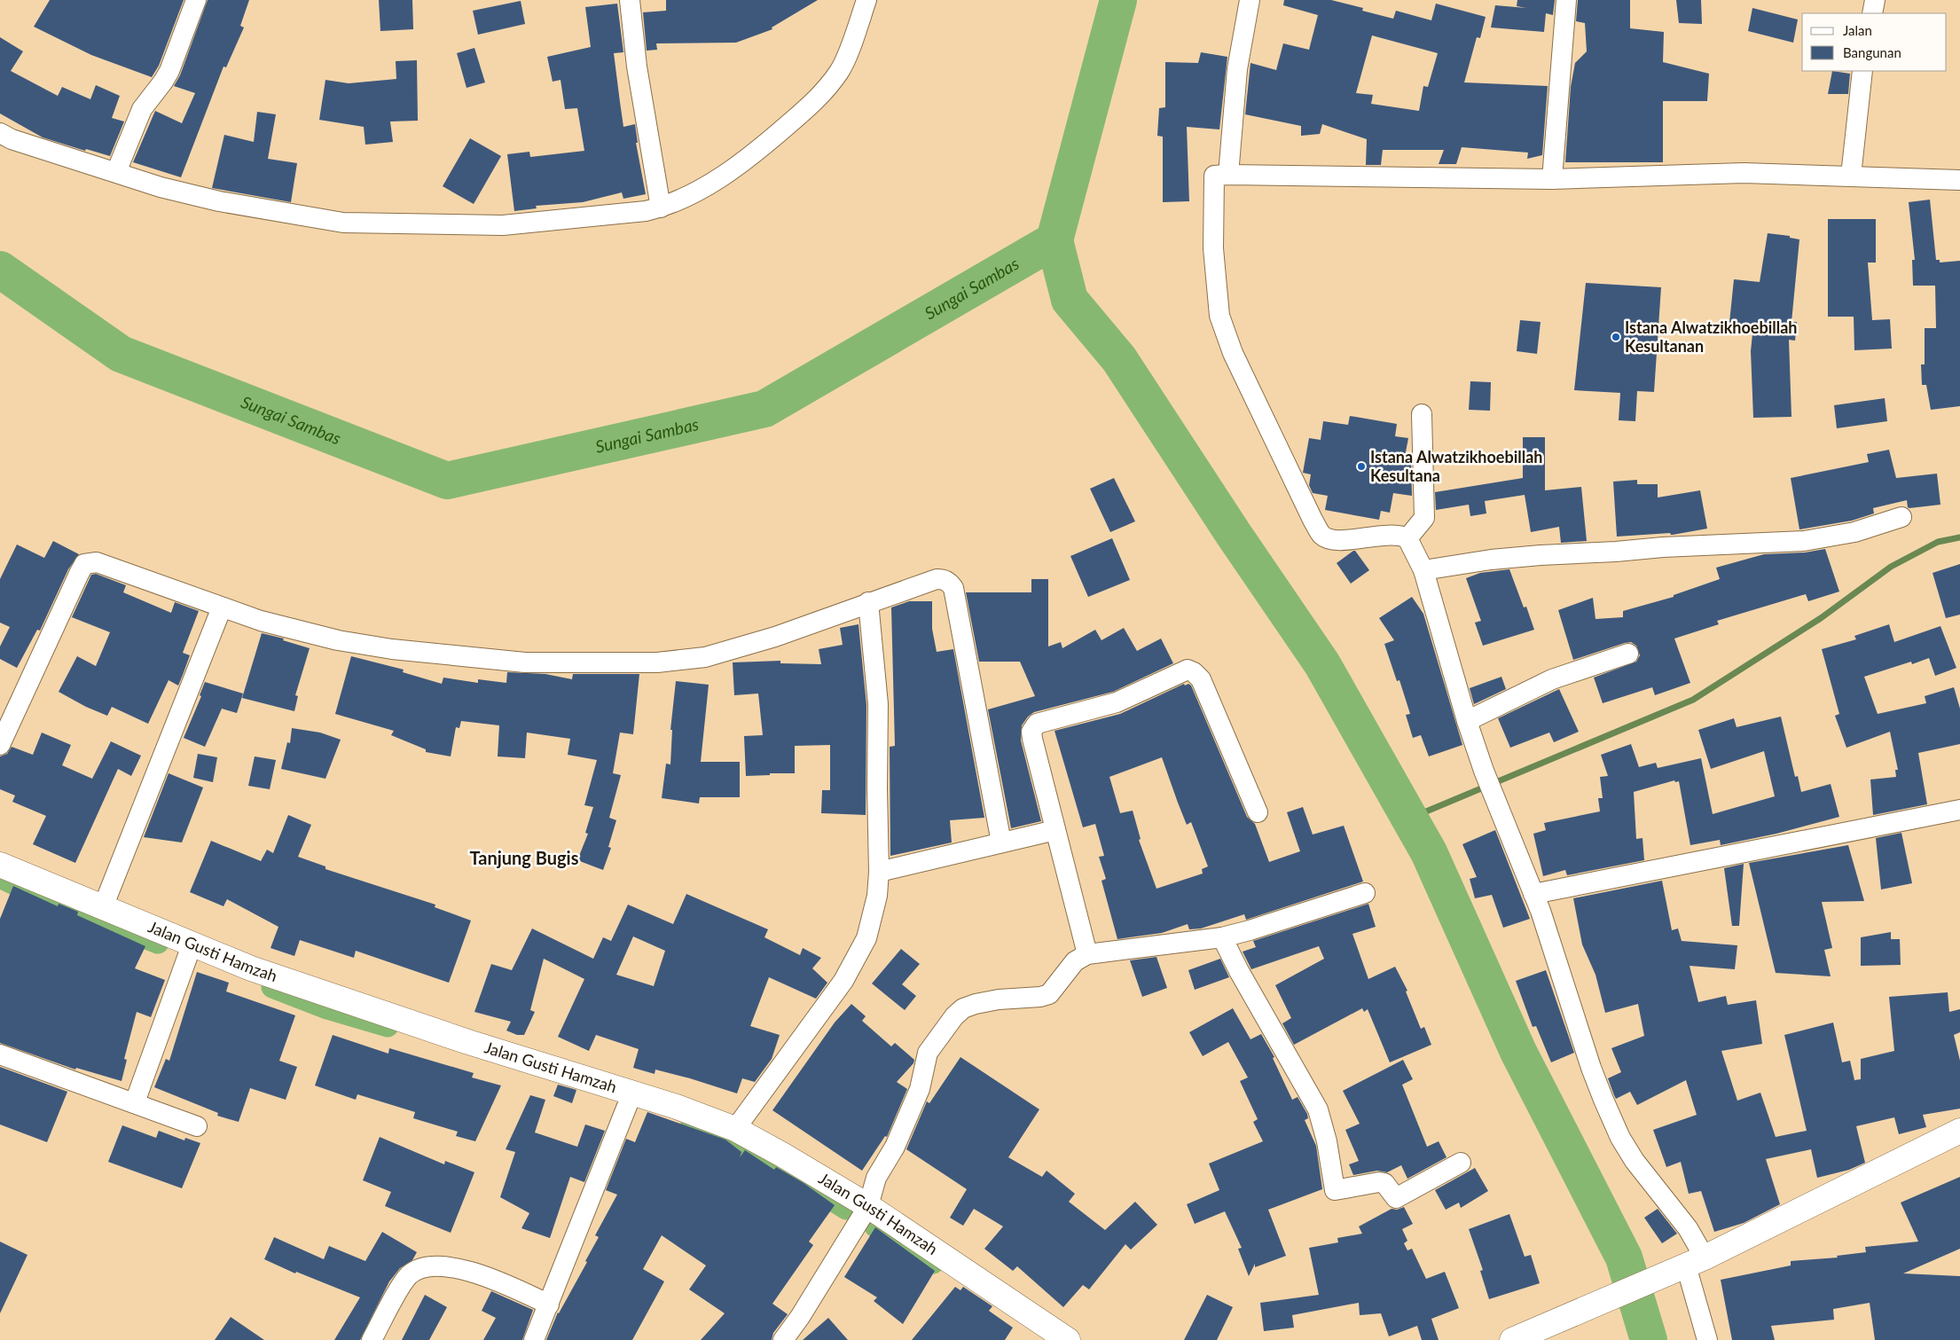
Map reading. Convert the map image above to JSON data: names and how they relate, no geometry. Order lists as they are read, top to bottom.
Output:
{
  "streets": {
    "street": ["Jalan Gusti Hamzah"]
  },
  "districts": ["Tanjung Bugis"],
  "water": ["Sungai Sambas"],
  "places": ["Istana Alwatzikhoebillah Kesultanan", "Istana Alwatzikhoebillah Kesultana"],
  "legend": ["Jalan", "Bangunan"]
}
